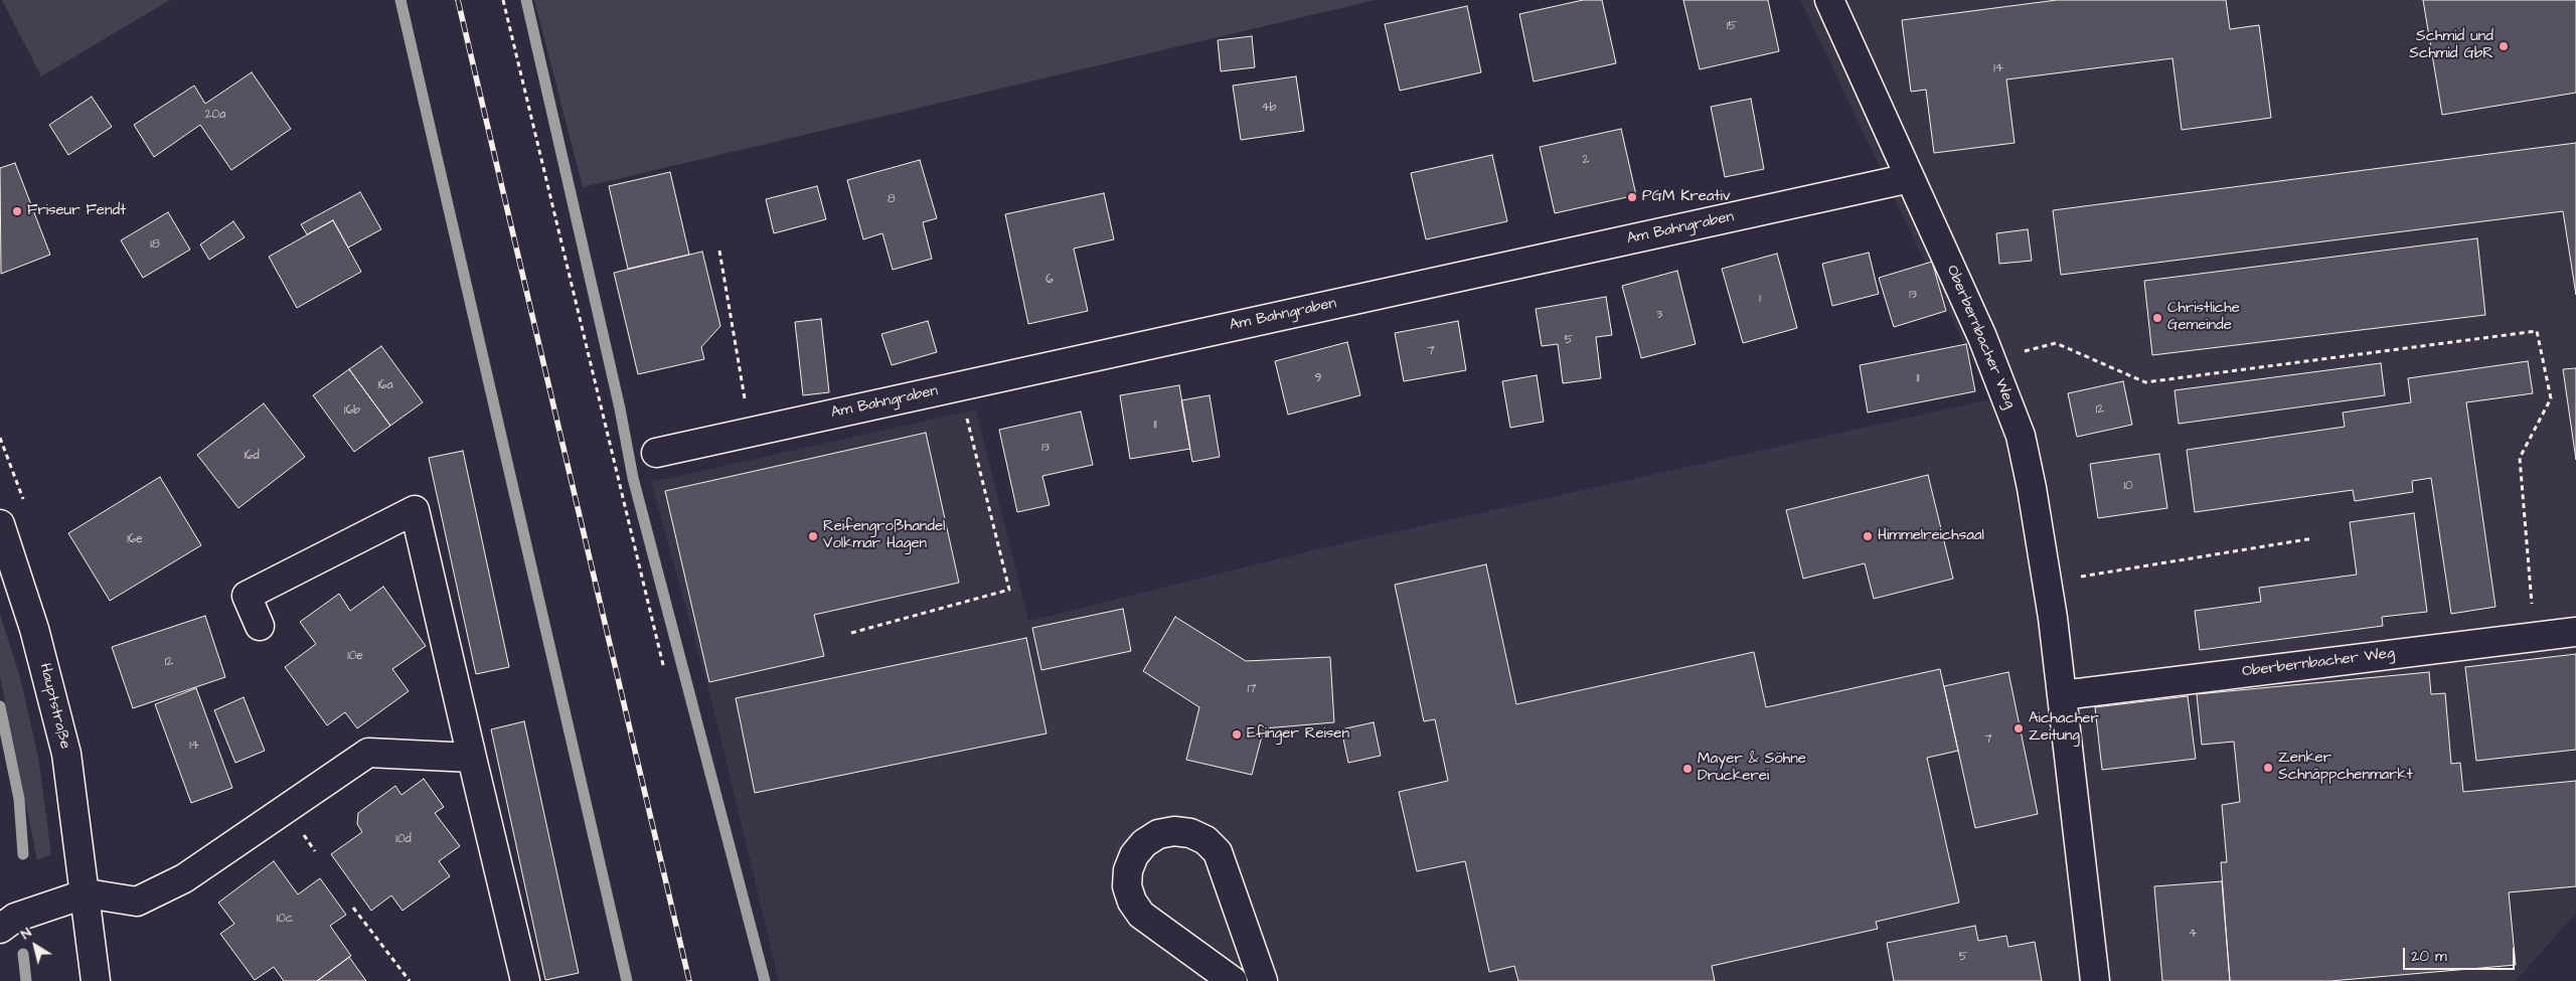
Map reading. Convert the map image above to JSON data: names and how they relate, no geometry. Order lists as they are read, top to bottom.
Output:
{
  "streets": {
    "street": ["Am Bahngraben", "Oberbernbacher Weg", "Hauptstraße"]
  },
  "crossings": [
    ["Am Bahngraben", "Oberbernbacher Weg"]
  ],
  "places": [
    "Schmid und Schmid GbR",
    "PGM Kreativ",
    "Friseur Fendt",
    "Christliche Gemeinde",
    "Reifengroßhandel Volkmar Hagen",
    "Himmelreichsaal",
    "Aichacher Zeitung",
    "Efinger Reisen",
    "Zenker Schnäppchenmarkt",
    "Mayer & Söhne Druckerei"
  ],
  "house_numbers": [
    "15",
    "14",
    "4b",
    "20a",
    "2",
    "8",
    "18",
    "6",
    "13",
    "1",
    "3",
    "5",
    "7",
    "9",
    "11",
    "16a",
    "12",
    "16b",
    "11",
    "13",
    "16d",
    "10",
    "16e",
    "10e",
    "12",
    "17",
    "7",
    "14",
    "10d",
    "10c",
    "4",
    "5"
  ],
  "scale_bar": "20 m",
  "north": "top left"
}
